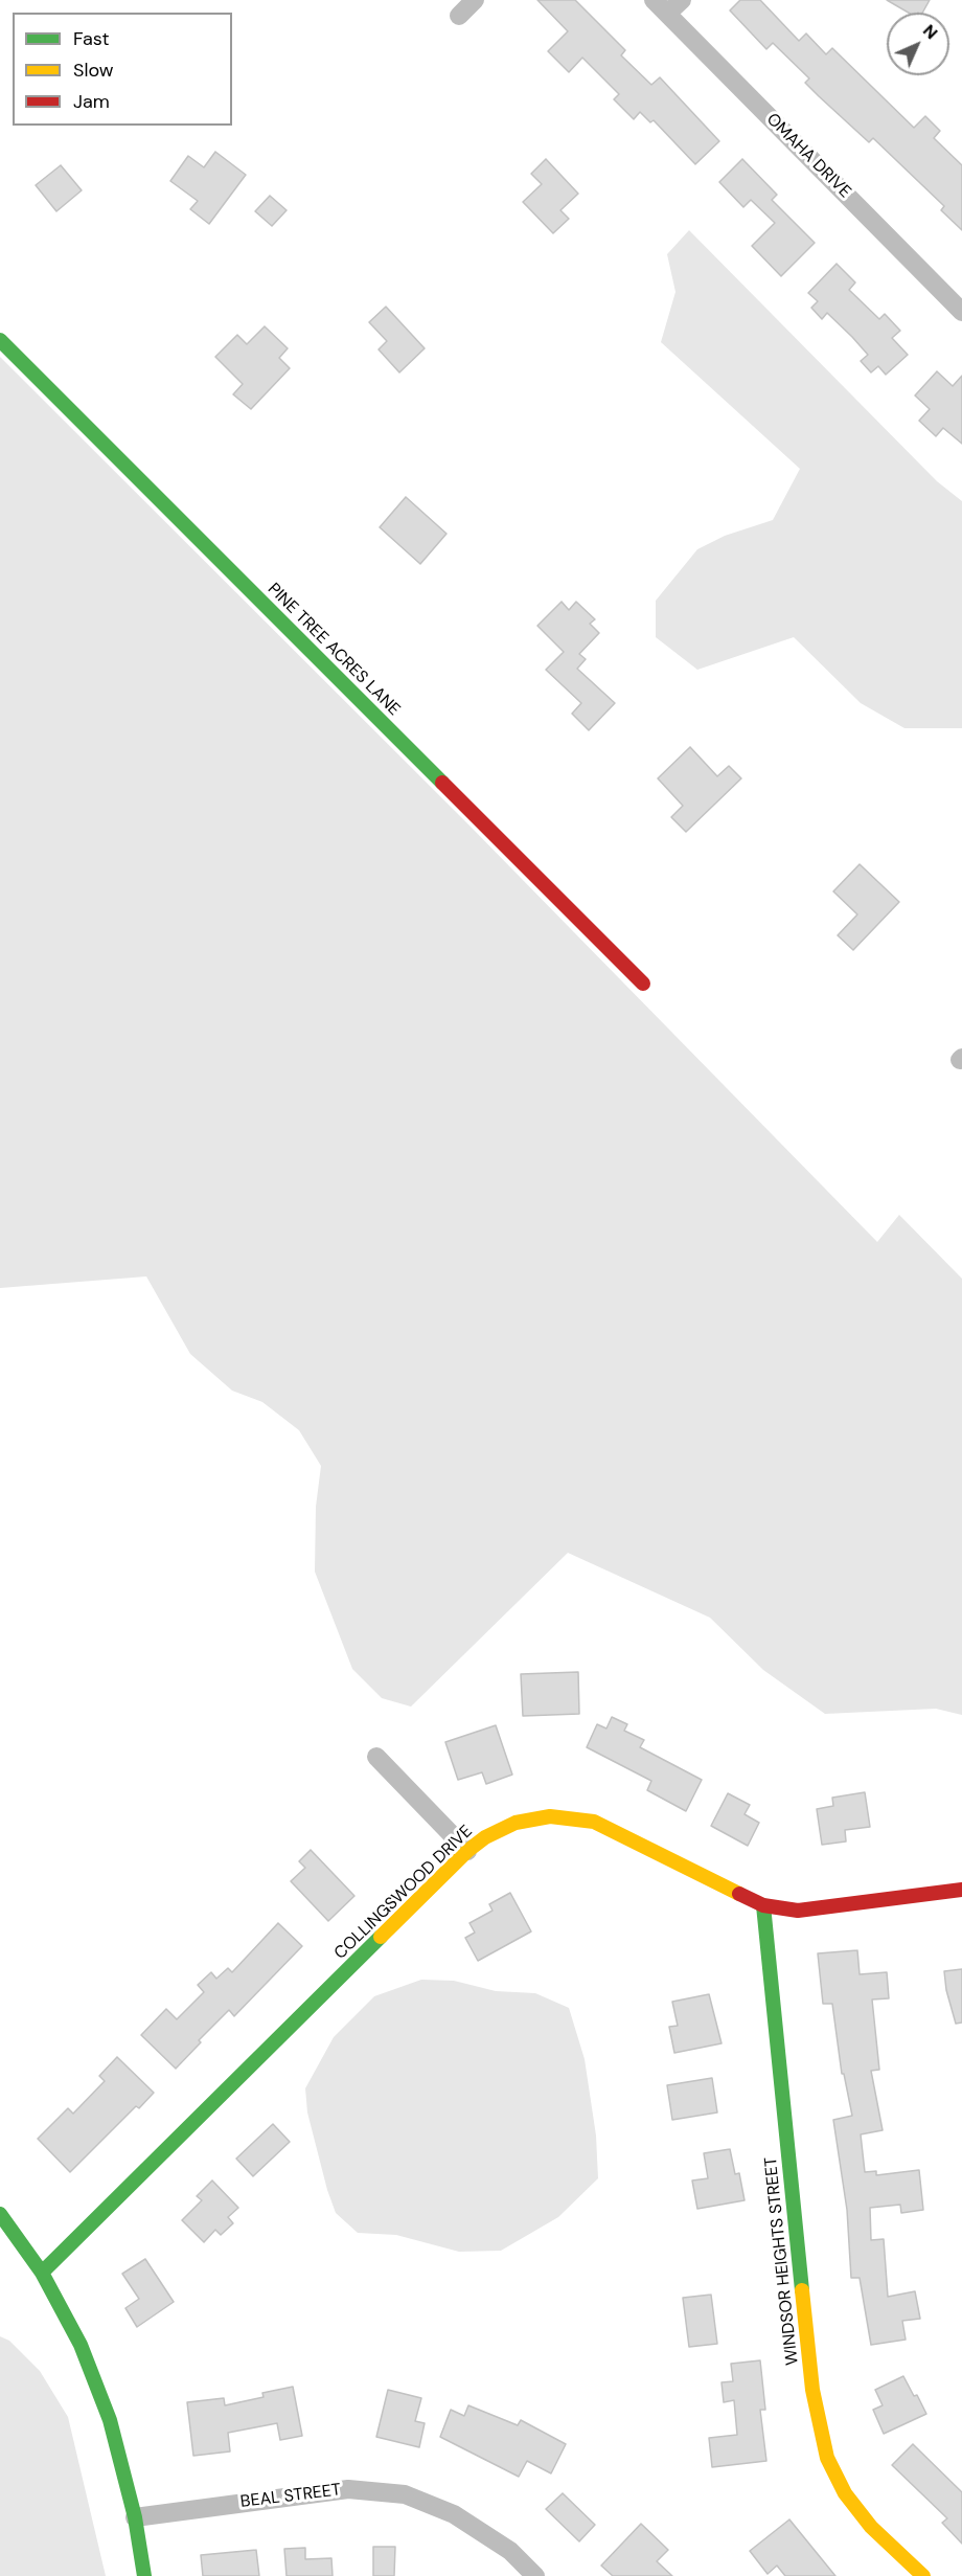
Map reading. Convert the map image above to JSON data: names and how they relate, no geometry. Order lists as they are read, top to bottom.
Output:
{
  "streets": {
    "street": [
      "OMAHA DRIVE",
      "PINE TREE ACRES LANE",
      "COLLINGSWOOD DRIVE",
      "WINDSOR HEIGHTS STREET",
      "BEAL STREET"
    ]
  },
  "crossings": [
    ["COLLINGSWOOD DRIVE", "WINDSOR HEIGHTS STREET"]
  ],
  "legend": ["Fast", "Slow", "Jam"],
  "north": "top right"
}
